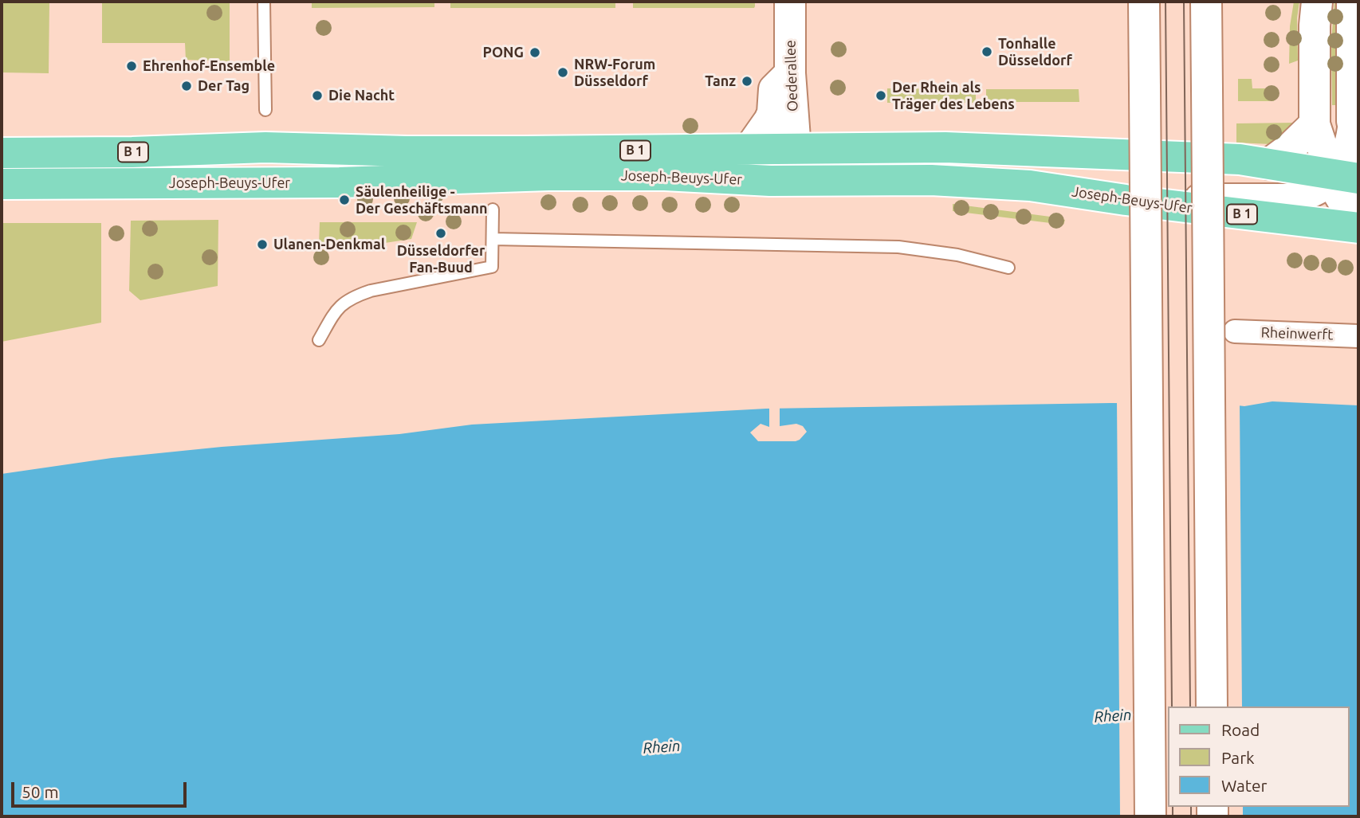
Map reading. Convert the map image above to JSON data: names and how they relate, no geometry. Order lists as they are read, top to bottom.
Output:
{
  "streets": {
    "main road": ["Oederallee", "B 1", "Joseph-Beuys-Ufer"],
    "street": ["Rheinwerft"]
  },
  "crossings": [
    ["Oederallee", "Joseph-Beuys-Ufer"]
  ],
  "water": ["Rhein"],
  "places": [
    "Tonhalle Düsseldorf",
    "PONG",
    "Ehrenhof-Ensemble",
    "NRW-Forum Düsseldorf",
    "Tanz",
    "Der Tag",
    "Die Nacht",
    "Der Rhein als Träger des Lebens",
    "Säulenheilige - Der Geschäftsmann",
    "Düsseldorfer Fan-Buud",
    "Ulanen-Denkmal"
  ],
  "legend": ["Road", "Park", "Water"],
  "scale_bar": "50 m"
}
